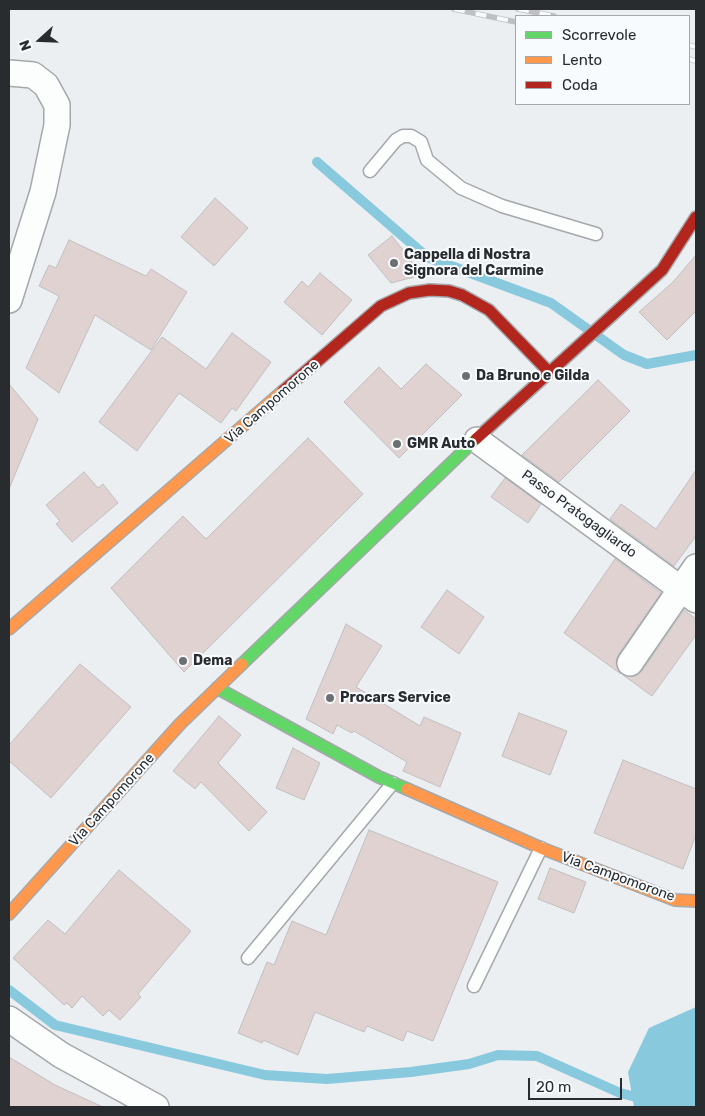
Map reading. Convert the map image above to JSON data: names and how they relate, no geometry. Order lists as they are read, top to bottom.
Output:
{
  "streets": {
    "street": ["Via Campomorone", "Passo Pratogagliardo"]
  },
  "crossings": [
    ["Via Campomorone", "Passo Pratogagliardo"]
  ],
  "places": [
    "Cappella di Nostra Signora del Carmine",
    "Da Bruno e Gilda",
    "GMR Auto",
    "Dema",
    "Procars Service"
  ],
  "legend": ["Scorrevole", "Lento", "Coda"],
  "scale_bar": "20 m",
  "north": "left"
}
